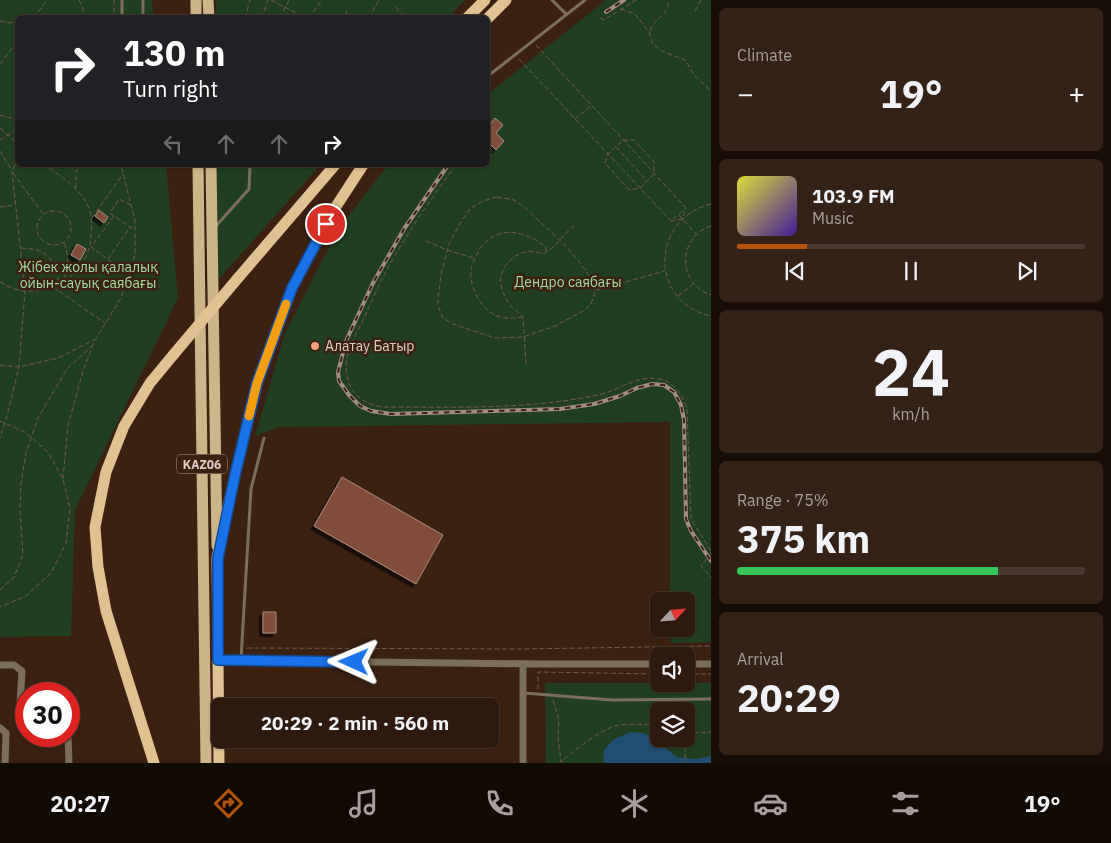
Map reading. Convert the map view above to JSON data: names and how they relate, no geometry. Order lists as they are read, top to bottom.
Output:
{
  "streets": {
    "highway": ["KАZ06"]
  },
  "parks": ["Жібек жолы қалалық ойын-сауық саябағы", "Дендро саябағы"],
  "places": ["Алатау Батыр"],
  "north": "top right",
  "page": {
    "tile": [
      "Climate",
      ["24", "km/h"],
      ["Range · 75%", "375 km"],
      ["Arrival", "20:29"]
    ],
    "turn": ["130 m", "Turn right"],
    "heat": ["−", "19°", "+"],
    "song": ["103.9 FM", "Music"],
    "limit": "30",
    "trip": "20:29 · 2 min · 560 m",
    "tabs": ["20:27", "19°"]
  }
}
